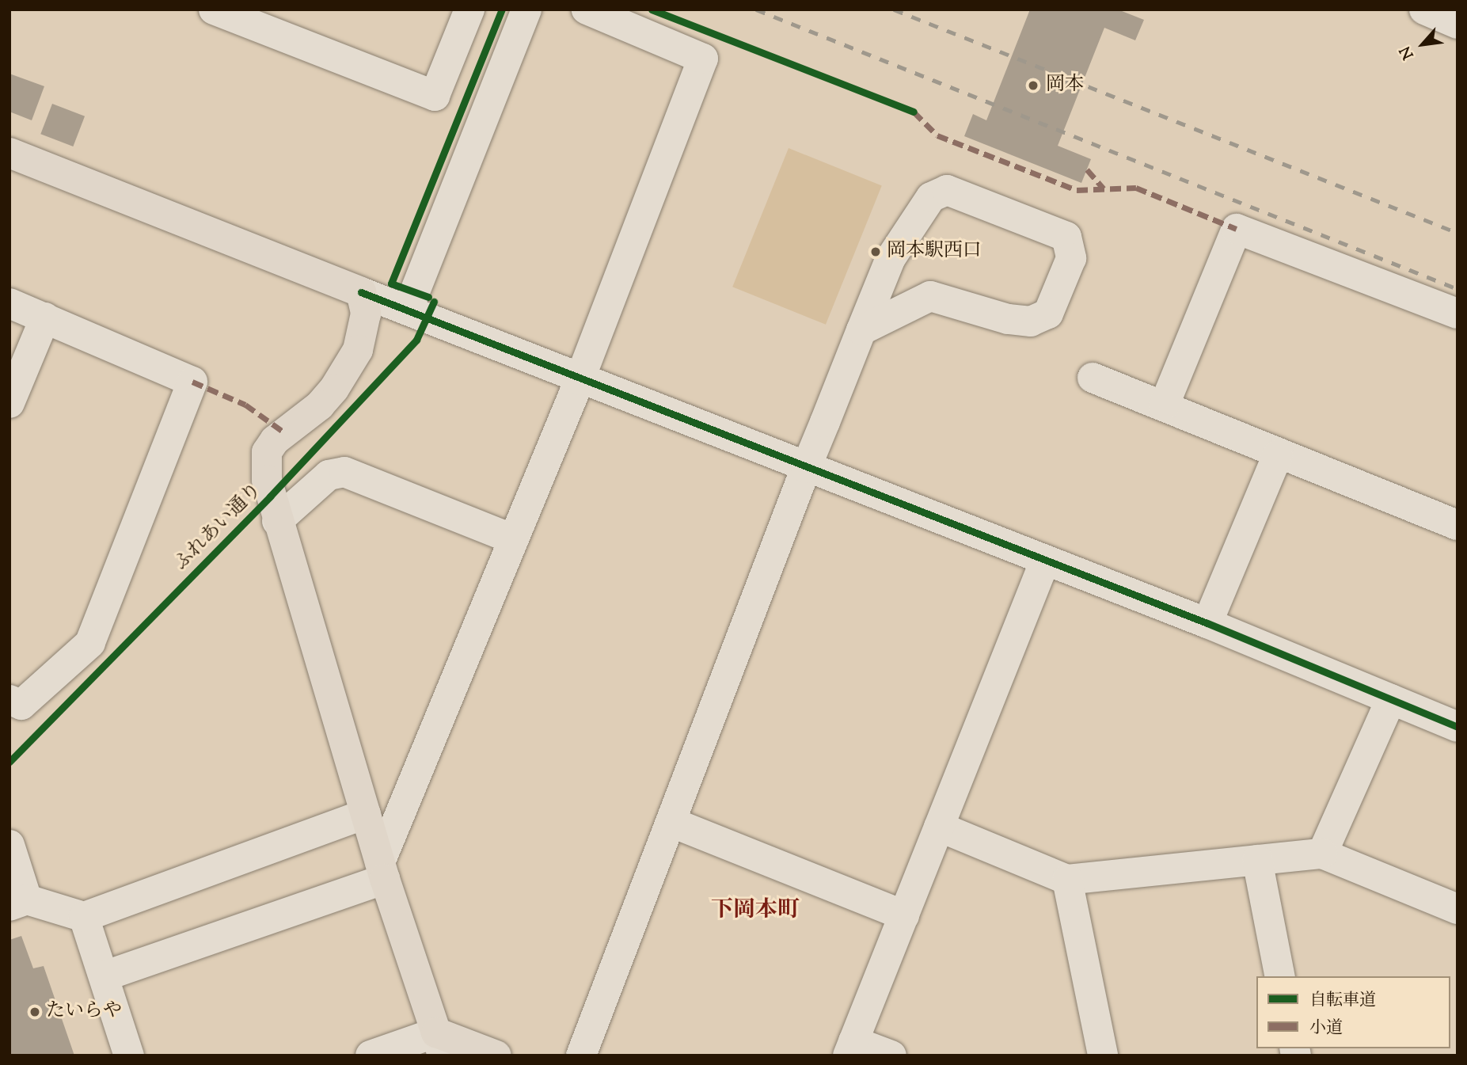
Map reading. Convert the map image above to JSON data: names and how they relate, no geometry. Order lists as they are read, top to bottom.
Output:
{
  "streets": {
    "cycle path": ["ふれあい通り"]
  },
  "districts": ["下岡本町"],
  "places": ["岡本", "岡本駅西口", "たいらや"],
  "legend": ["自転車道", "小道"],
  "north": "bottom left"
}
